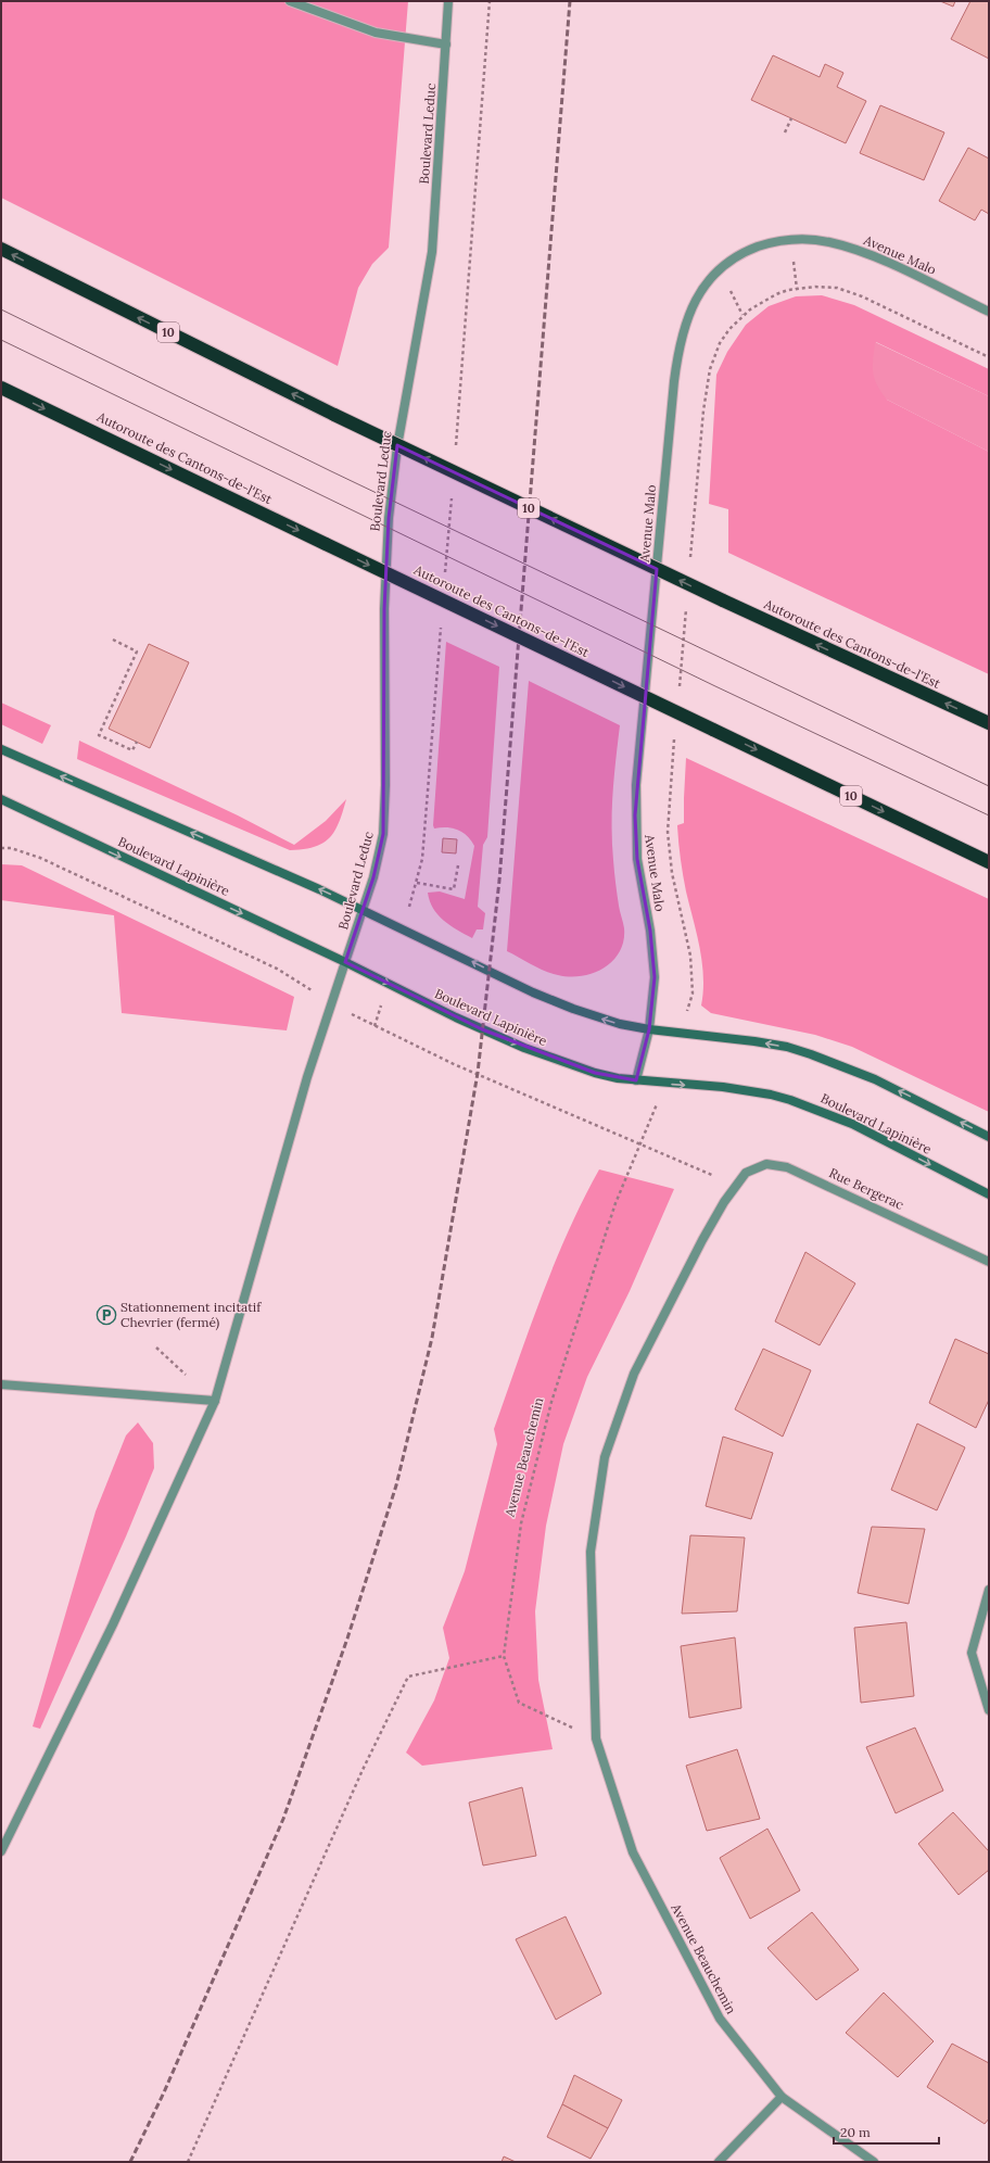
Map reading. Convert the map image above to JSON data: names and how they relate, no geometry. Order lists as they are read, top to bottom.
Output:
{
  "streets": {
    "highway": ["10", "Autoroute des Cantons-de-l'Est"],
    "main road": ["Boulevard Lapinière"],
    "street": [
      "Boulevard Leduc",
      "Avenue Malo",
      "Rue Bergerac",
      "Avenue Beauchemin"
    ]
  },
  "crossings": [
    ["Boulevard Leduc", "Boulevard Lapinière"],
    ["Avenue Malo", "Boulevard Lapinière"],
    ["Rue Bergerac", "Avenue Beauchemin"]
  ],
  "places": {
    "parking": ["Stationnement incitatif Chevrier (fermé)"]
  },
  "scale_bar": "20 m"
}
